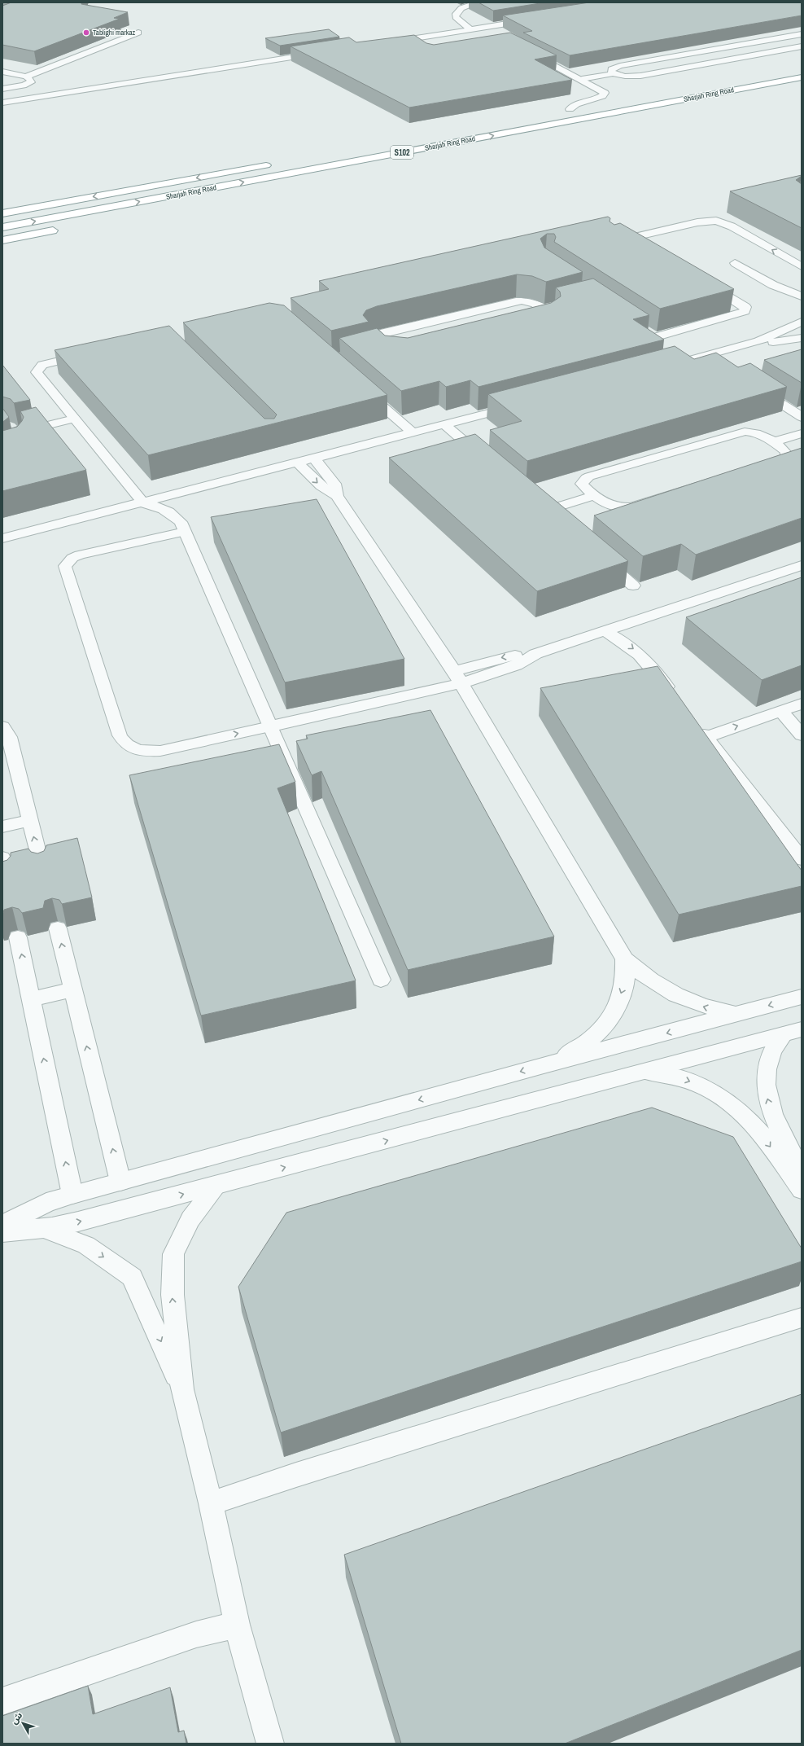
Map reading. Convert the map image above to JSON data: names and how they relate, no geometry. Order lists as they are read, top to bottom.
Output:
{
  "streets": {
    "highway": ["Sharjah Ring Road", "S102"]
  },
  "places": ["Tablighi markaz"],
  "north": "top left"
}
